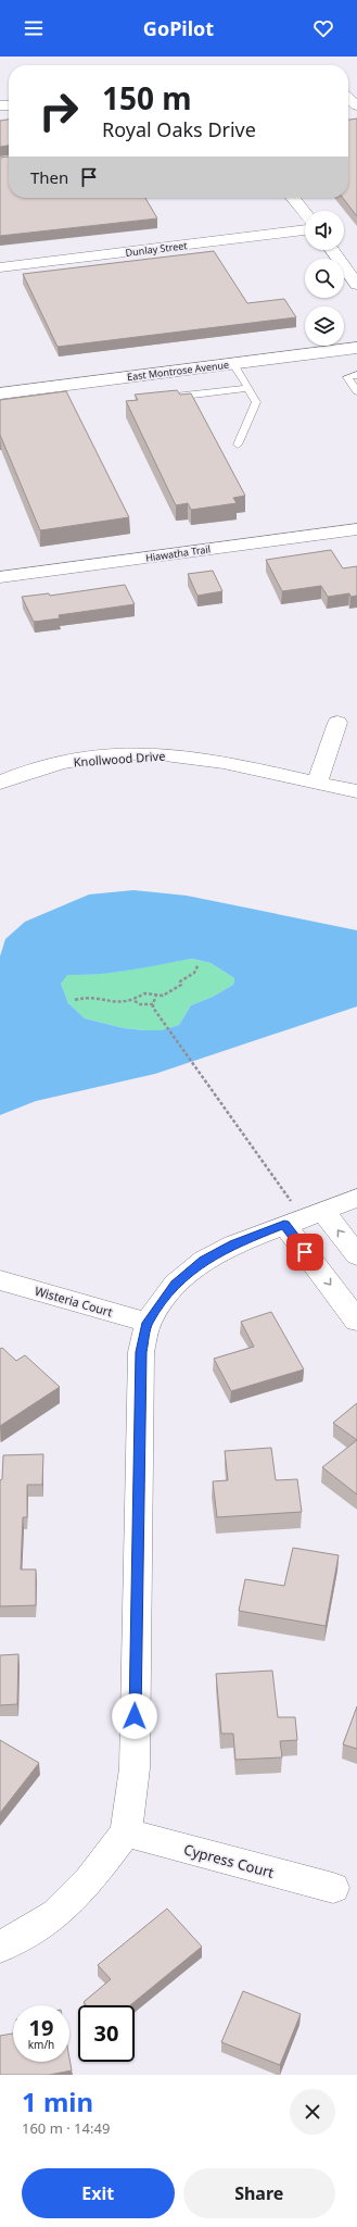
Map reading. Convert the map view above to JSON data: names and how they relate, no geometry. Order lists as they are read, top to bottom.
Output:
{
  "streets": {
    "street": [
      "Dunlay Street",
      "East Montrose Avenue",
      "Hiawatha Trail",
      "Knollwood Drive",
      "Wisteria Court",
      "Cypress Court"
    ]
  },
  "page": {
    "header": "GoPilot",
    "turn": ["150 m", "Royal Oaks Drive"],
    "then": "Then",
    "speed": "19 km/h",
    "limit": "30",
    "heading": ["1 min", "160 m · 14:49"],
    "buttons": ["Exit", "Share"]
  }
}
